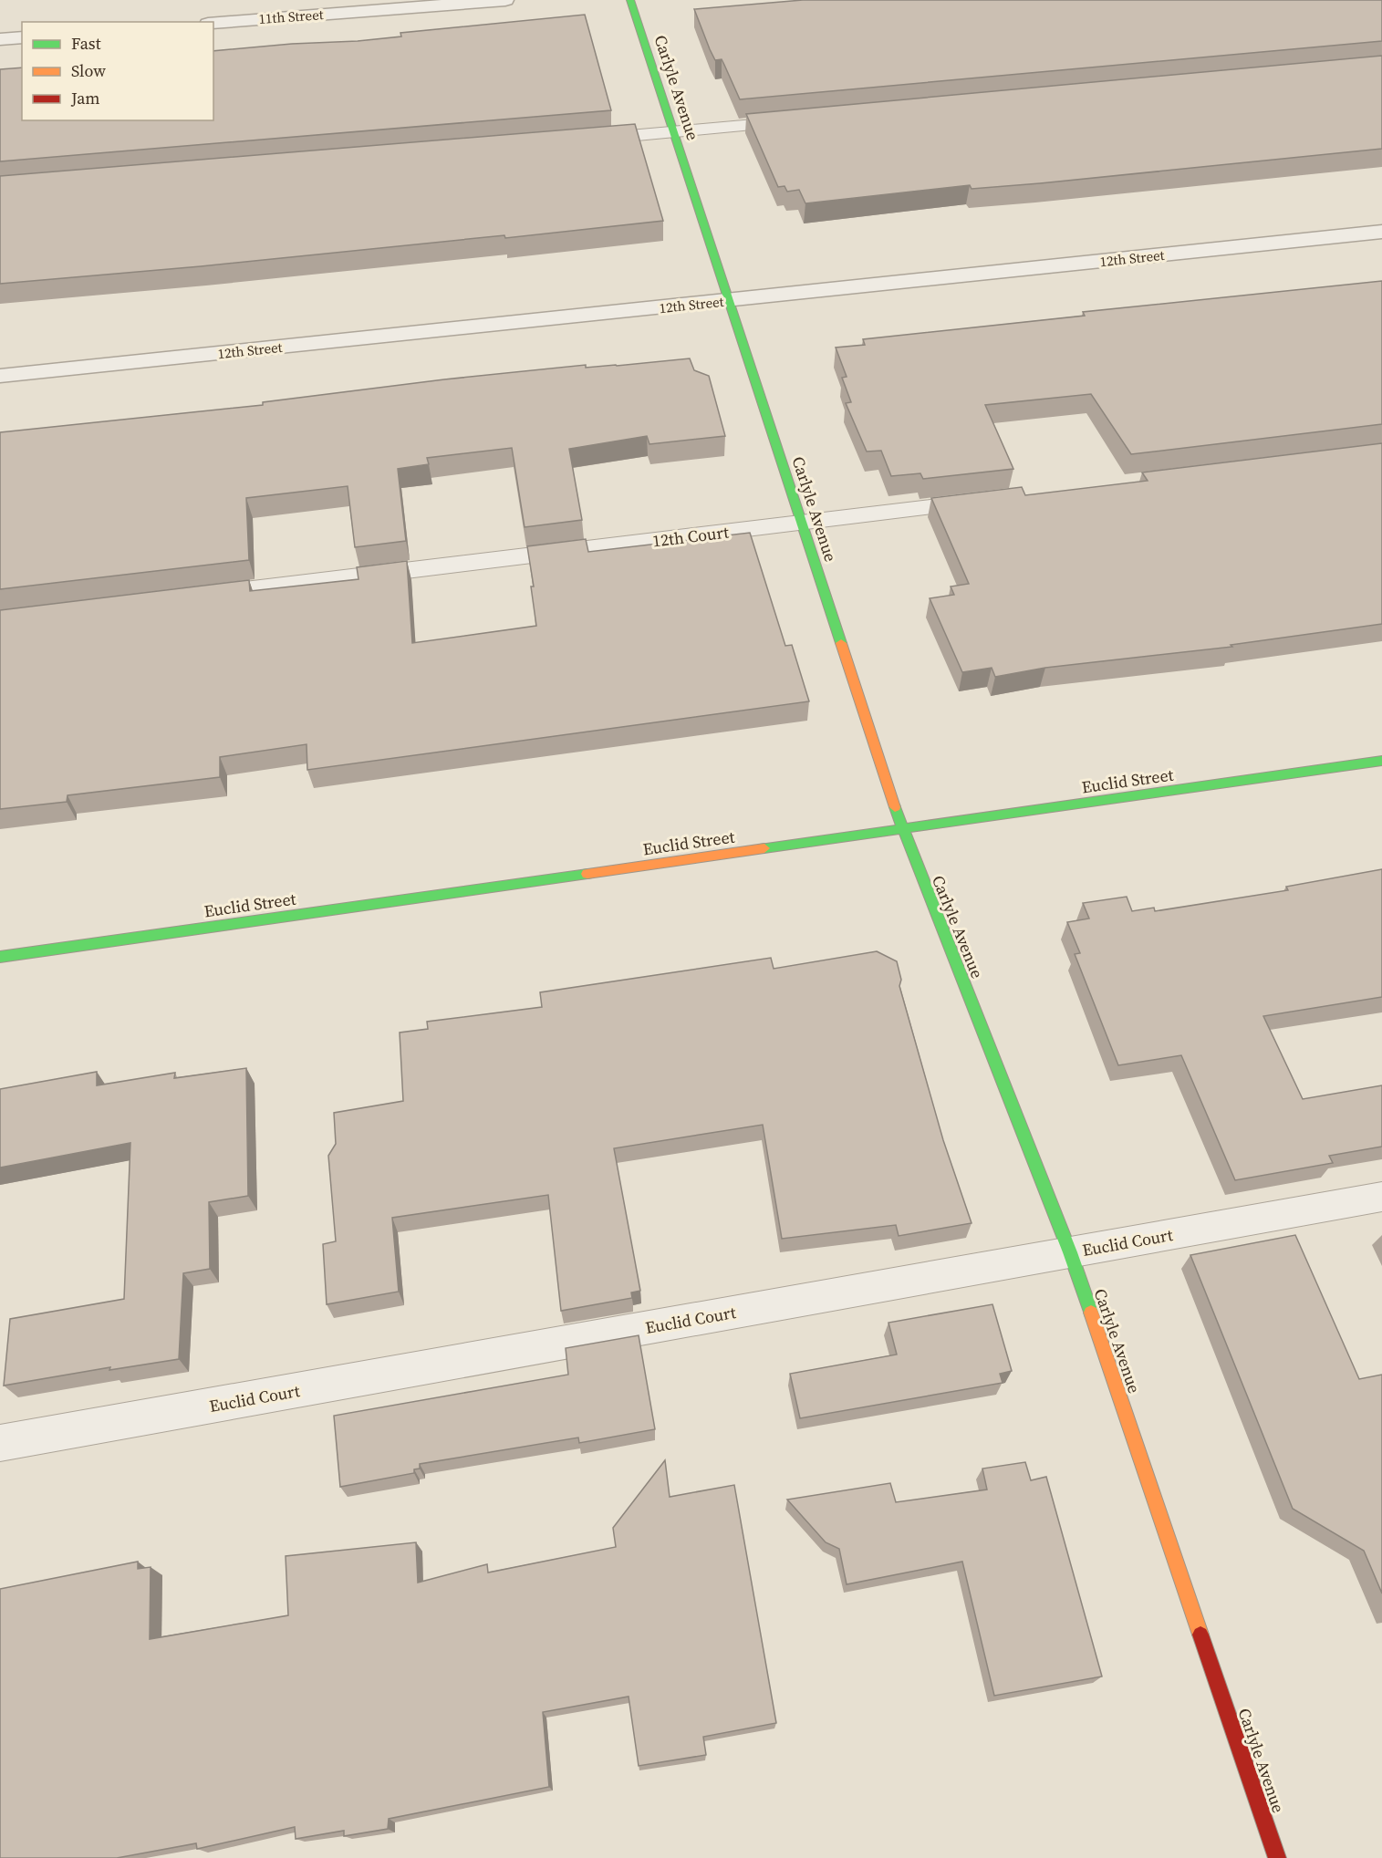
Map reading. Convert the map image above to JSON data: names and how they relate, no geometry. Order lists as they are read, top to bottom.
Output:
{
  "streets": {
    "street": [
      "11th Street",
      "Carlyle Avenue",
      "12th Street",
      "Euclid Street"
    ],
    "lane": ["12th Court", "Euclid Court"]
  },
  "crossings": [
    ["Carlyle Avenue", "12th Street"],
    ["Carlyle Avenue", "12th Court"],
    ["Carlyle Avenue", "Euclid Street"],
    ["Carlyle Avenue", "Euclid Court"]
  ],
  "legend": ["Fast", "Slow", "Jam"]
}
